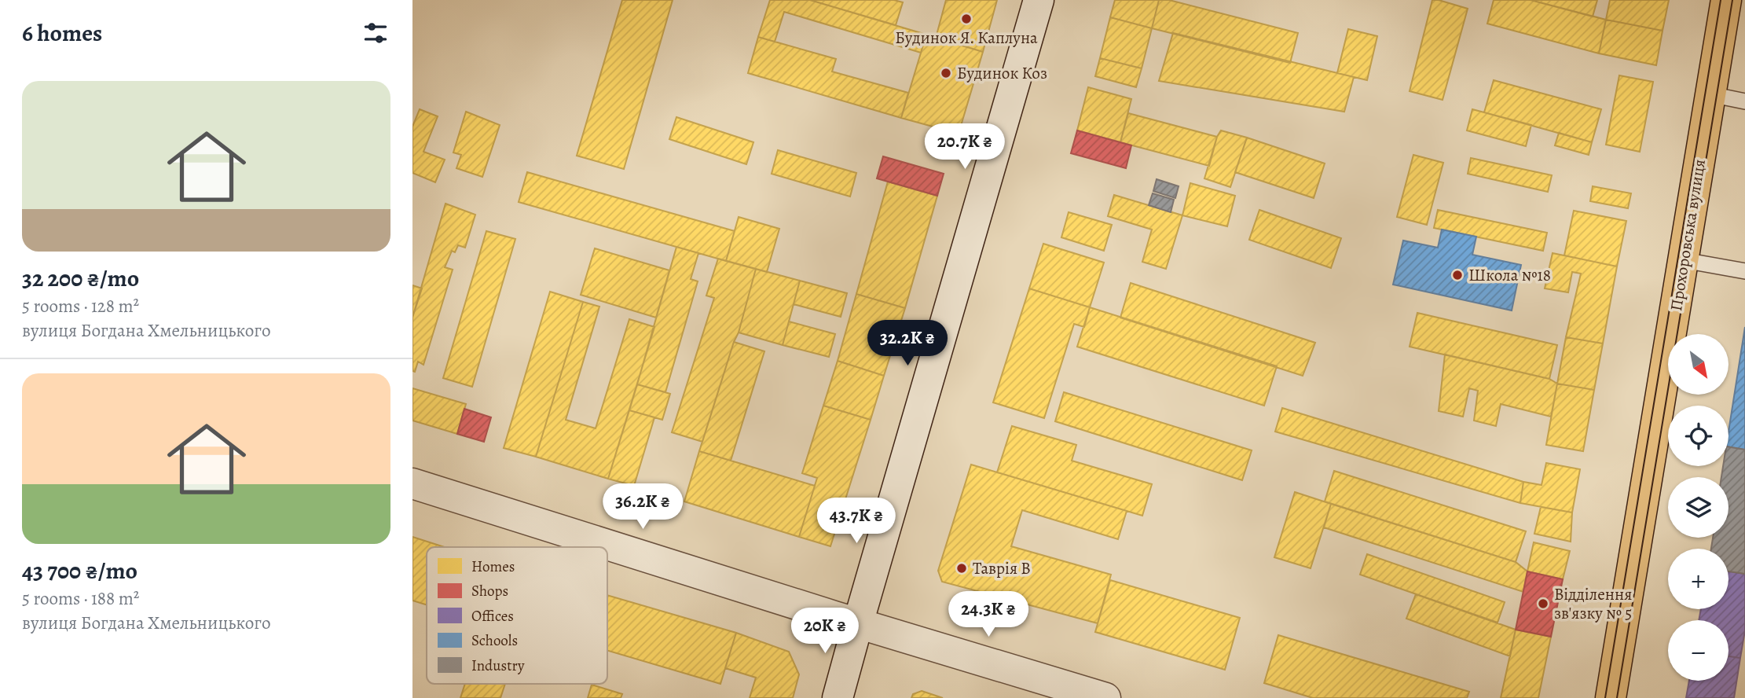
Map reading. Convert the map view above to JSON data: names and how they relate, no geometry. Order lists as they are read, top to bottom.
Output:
{
  "streets": {
    "main road": ["Прохоровська вулиця"]
  },
  "places": [
    "Будинок Я. Каплуна",
    "Будинок Коз",
    "Школа №18",
    "Таврія В",
    "Відділення зв'язку № 5"
  ],
  "legend": [
    "Homes",
    "Shops",
    "Offices",
    "Schools",
    "Industry"
  ],
  "north": "bottom right",
  "page": {
    "heading": "6 homes",
    "list": [
      {
        "name": "32 200 ₴/mo",
        "note": "5 rooms · 128 m² · вулиця Богдана Хмельницького"
      },
      {
        "name": "43 700 ₴/mo",
        "note": "5 rooms · 188 m² · вулиця Богдана Хмельницького"
      }
    ],
    "price": [
      "20.7K ₴",
      "32.2K ₴",
      "36.2K ₴",
      "43.7K ₴",
      "24.3K ₴",
      "20K ₴"
    ],
    "map_buttons": ["+", "−"]
  }
}
